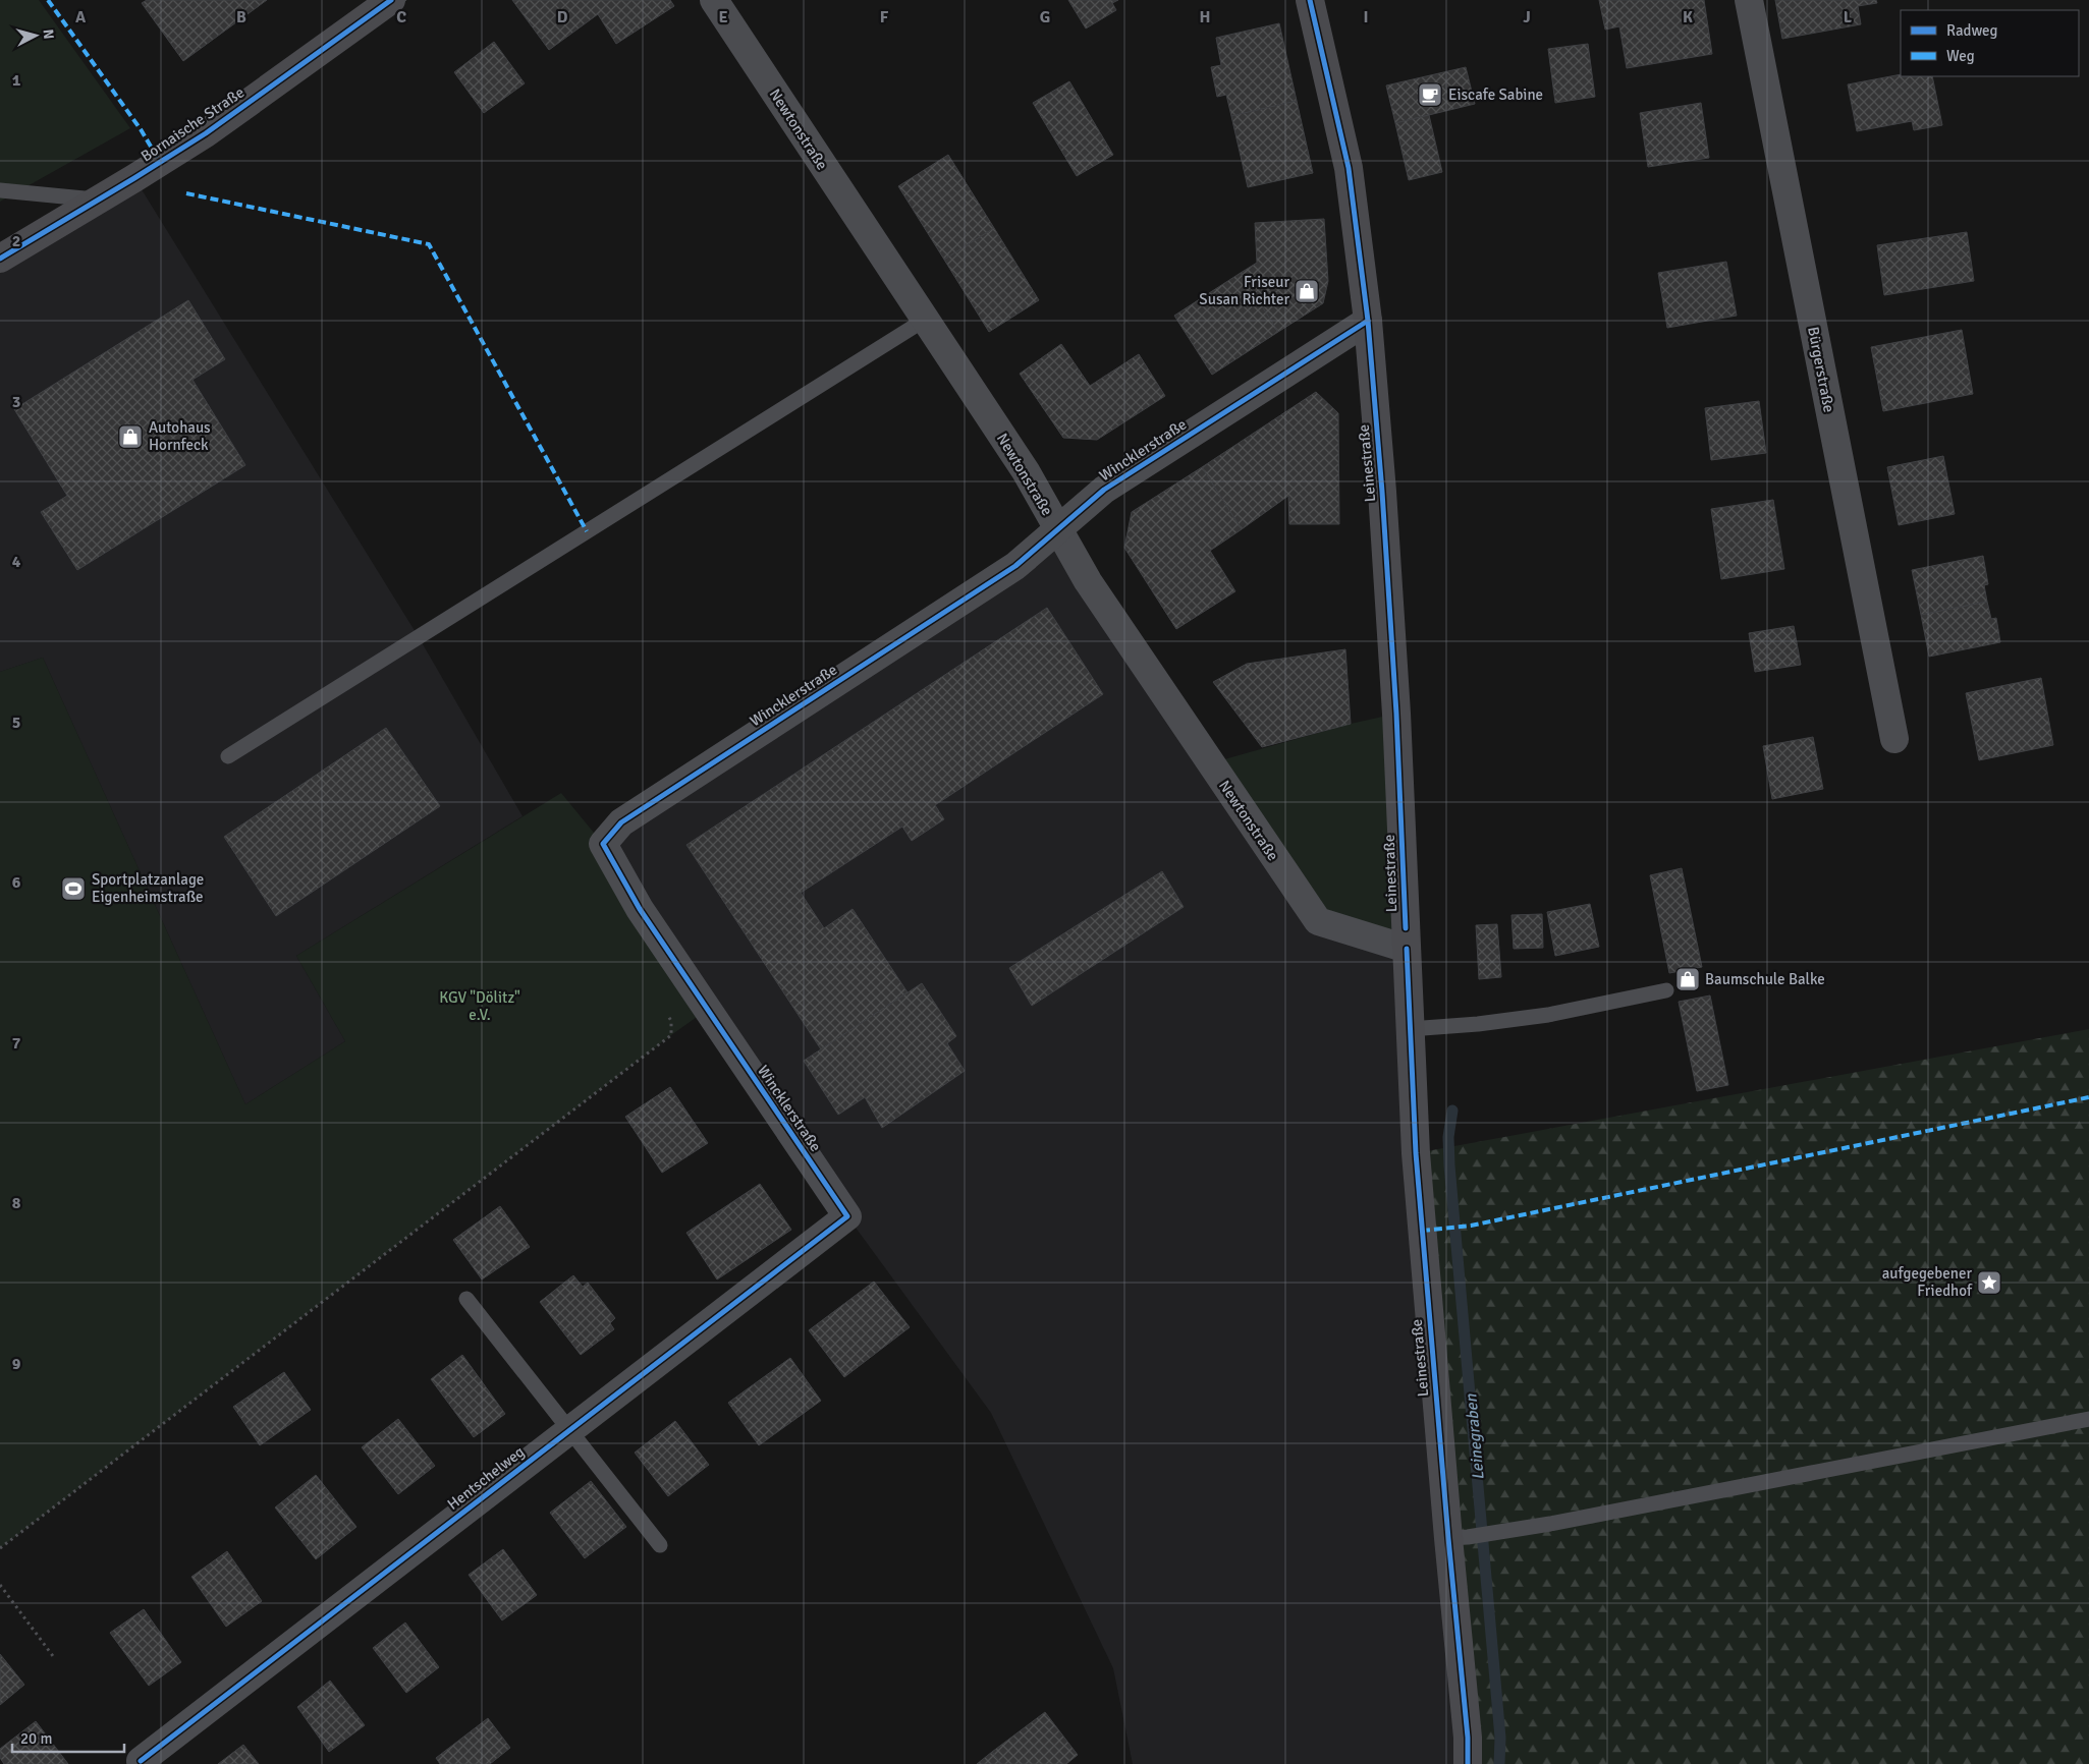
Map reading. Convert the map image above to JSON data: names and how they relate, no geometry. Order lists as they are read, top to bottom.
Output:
{
  "streets": {
    "main road": ["Bornaische Straße", "Leinestraße"],
    "street": [
      "Newtonstraße",
      "Bürgerstraße",
      "Wincklerstraße",
      "Hentschelweg"
    ]
  },
  "crossings": [
    ["Newtonstraße", "Wincklerstraße"],
    ["Newtonstraße", "Leinestraße"],
    ["Wincklerstraße", "Leinestraße"],
    ["Wincklerstraße", "Hentschelweg"]
  ],
  "water": ["Leinegraben"],
  "parks": ["KGV \"Dölitz\" e.V."],
  "places": {
    "cafe": ["Eiscafe Sabine"],
    "shop": ["Friseur Susan Richter", "Autohaus Hornfeck", "Baumschule Balke"],
    "sports": ["Sportplatzanlage Eigenheimstraße"],
    "place": ["aufgegebener Friedhof"]
  },
  "legend": ["Radweg", "Weg"],
  "scale_bar": "20 m",
  "north": "right",
  "grid": {
    "columns": [
      "A",
      "B",
      "C",
      "D",
      "E",
      "F",
      "G",
      "H",
      "I",
      "J",
      "K",
      "L"
    ],
    "rows": [
      "1",
      "2",
      "3",
      "4",
      "5",
      "6",
      "7",
      "8",
      "9"
    ]
  }
}
